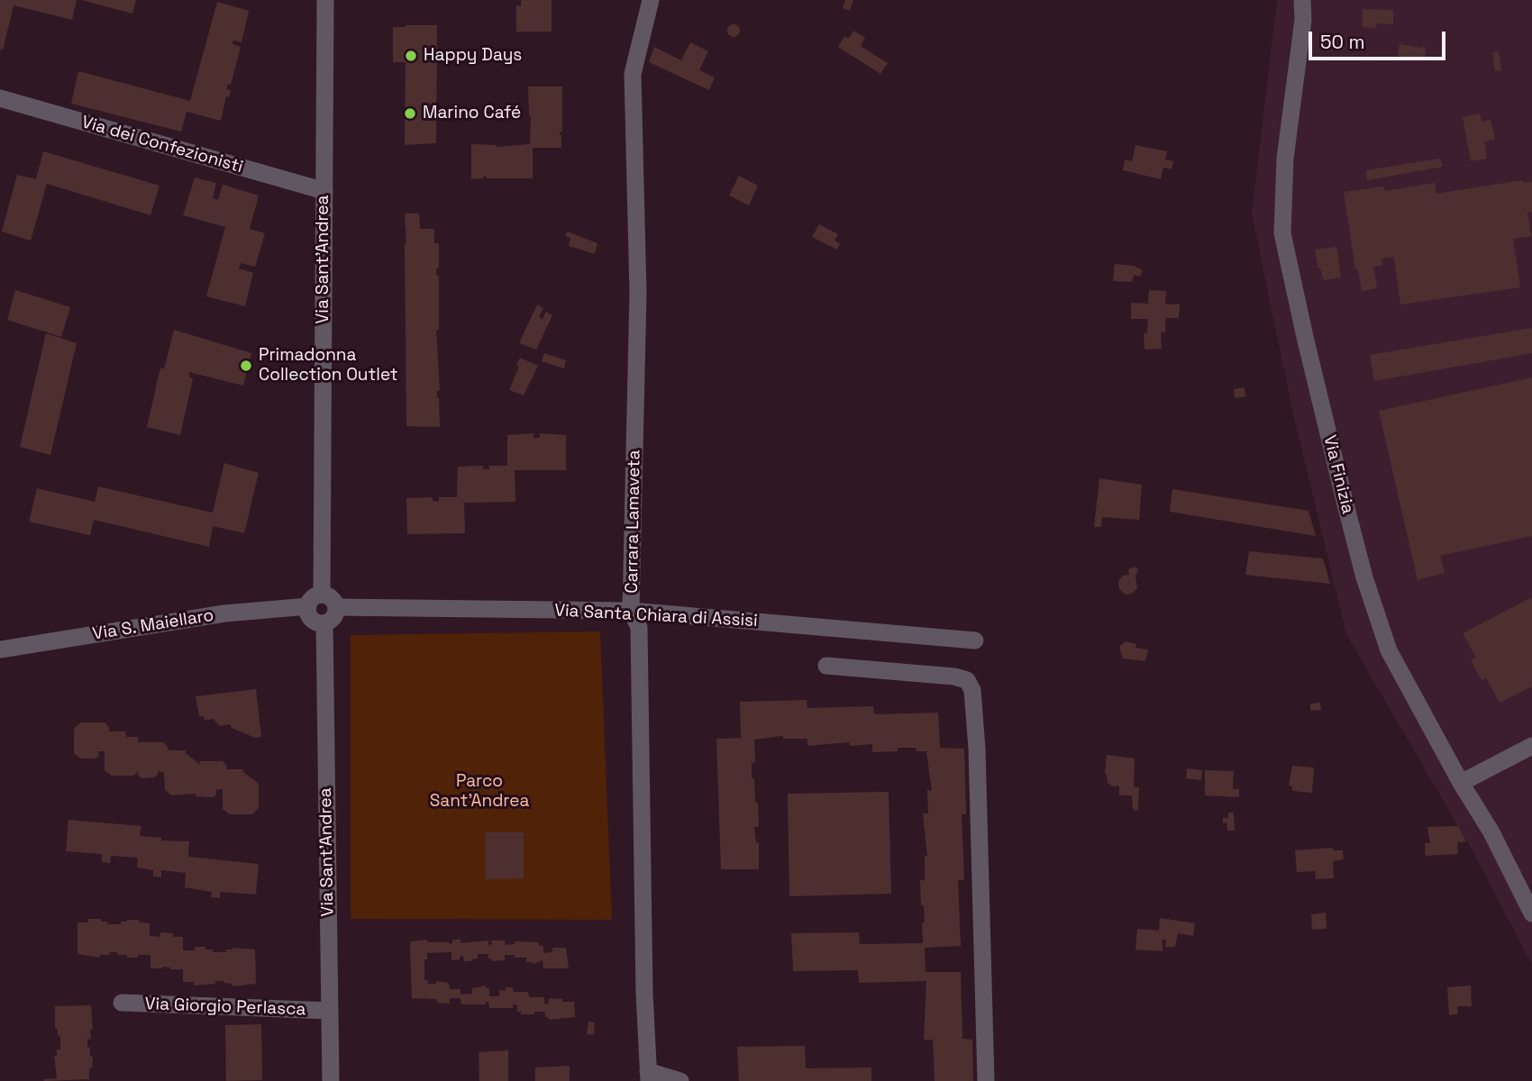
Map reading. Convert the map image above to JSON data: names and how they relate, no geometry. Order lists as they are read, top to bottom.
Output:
{
  "streets": {
    "street": [
      "Via dei Confezionisti",
      "Via Sant'Andrea",
      "Via Finizia",
      "Carrara Lamaveta",
      "Via Santa Chiara di Assisi",
      "Via S. Maiellaro",
      "Via Giorgio Perlasca"
    ]
  },
  "crossings": [
    ["Via dei Confezionisti", "Via Sant'Andrea"],
    ["Via Sant'Andrea", "Via Santa Chiara di Assisi"],
    ["Via Sant'Andrea", "Via S. Maiellaro"],
    ["Via Sant'Andrea", "Via Giorgio Perlasca"],
    ["Carrara Lamaveta", "Via Santa Chiara di Assisi"],
    ["Via Santa Chiara di Assisi", "Via S. Maiellaro"]
  ],
  "parks": ["Parco Sant'Andrea"],
  "places": ["Happy Days", "Marino Café", "Primadonna Collection Outlet"],
  "scale_bar": "50 m"
}
